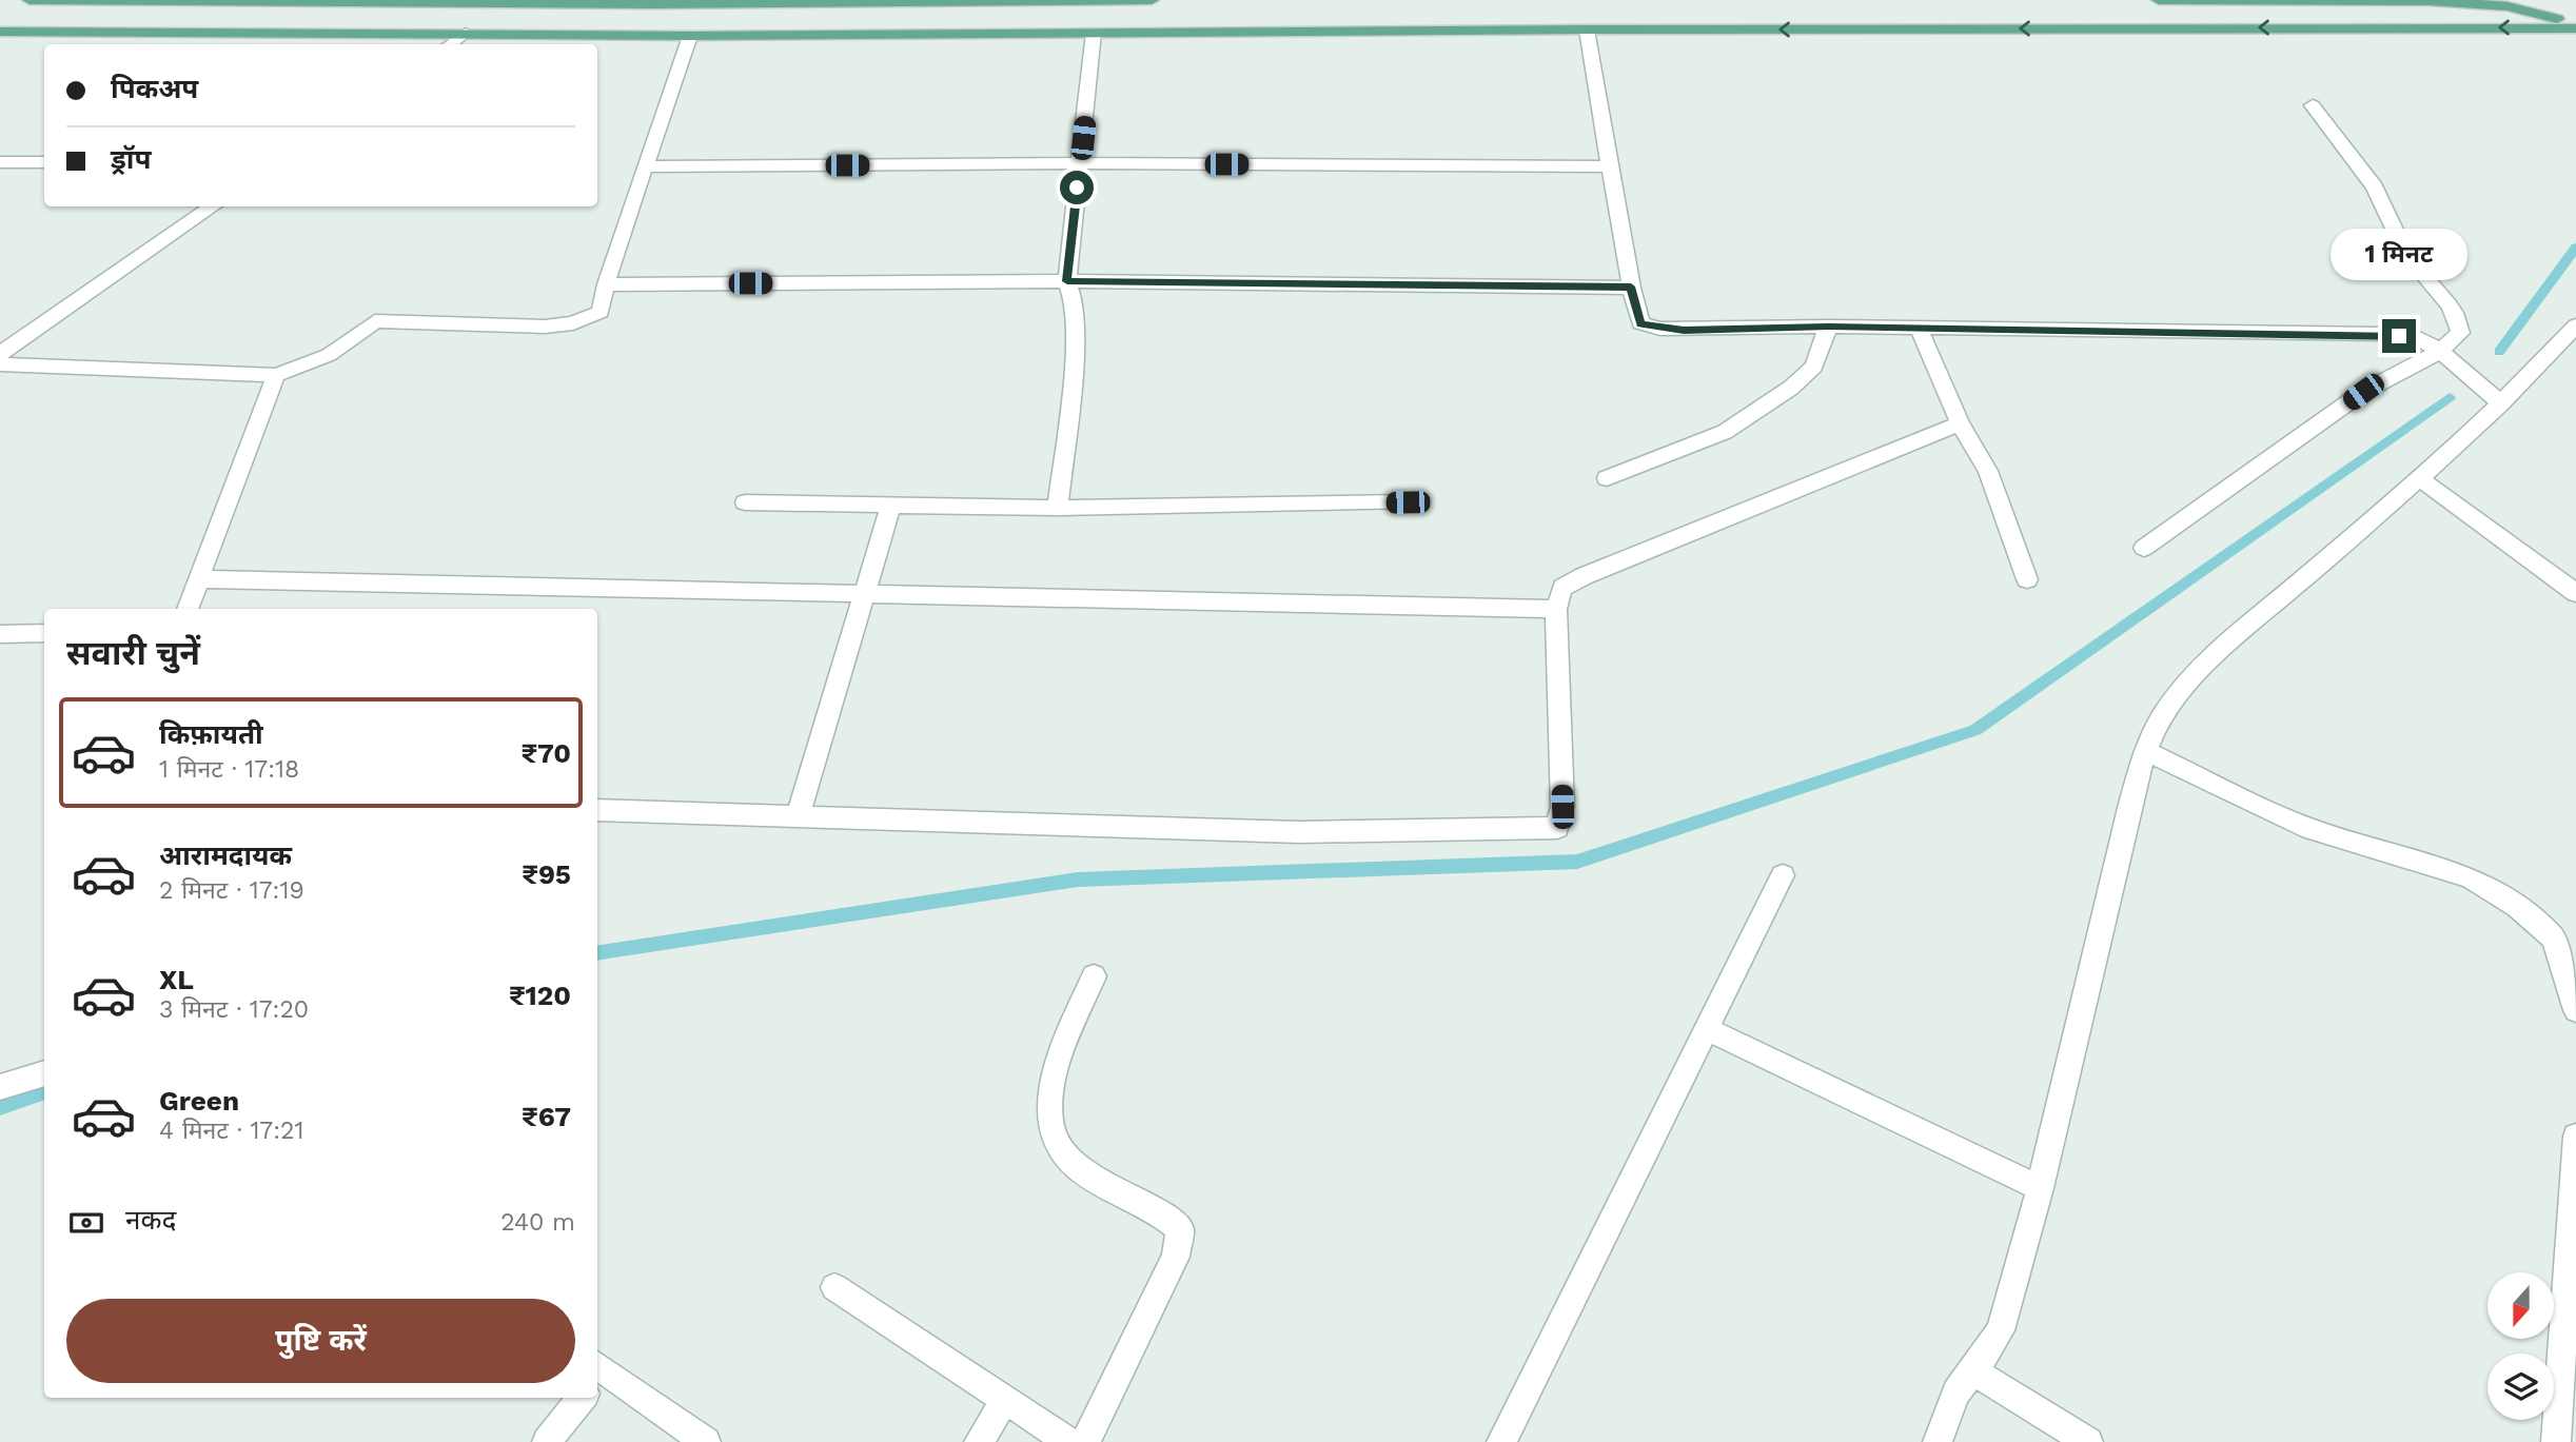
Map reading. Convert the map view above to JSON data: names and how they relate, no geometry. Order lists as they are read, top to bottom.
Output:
{
  "north": "bottom",
  "page": {
    "banner": ["पिकअप", "ड्रॉप"],
    "bubble": "1 मिनट",
    "heading": "सवारी चुनें",
    "list": [
      {
        "name": "किफ़ायती",
        "note": "1 मिनट · 17:18",
        "value": "₹70"
      },
      {
        "name": "आरामदायक",
        "note": "2 मिनट · 17:19",
        "value": "₹95"
      },
      {
        "name": "XL",
        "note": "3 मिनट · 17:20",
        "value": "₹120"
      },
      {
        "name": "Green",
        "note": "4 मिनट · 17:21",
        "value": "₹67"
      }
    ],
    "pay": ["नकद", "240 m"],
    "buttons": "पुष्टि करें"
  }
}
